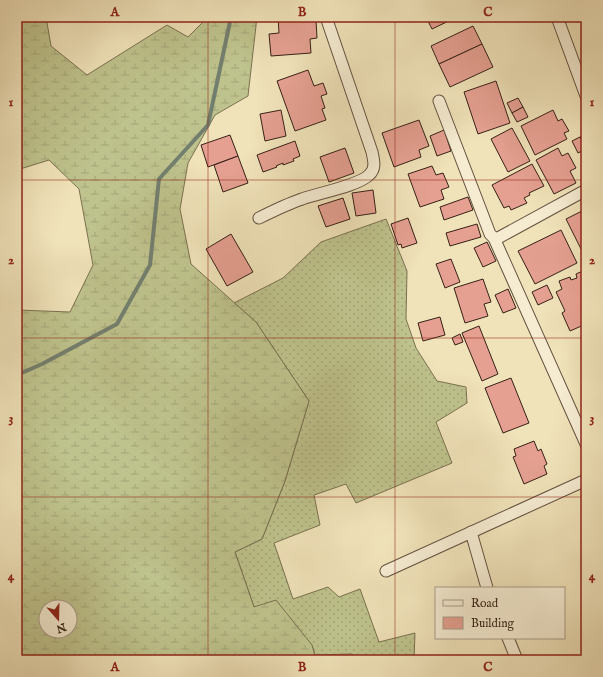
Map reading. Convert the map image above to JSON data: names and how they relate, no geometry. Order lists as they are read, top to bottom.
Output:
{
  "legend": ["Road", "Building"],
  "north": "bottom",
  "grid": {
    "columns": ["A", "B", "C"],
    "rows": [
      "1",
      "2",
      "3",
      "4"
    ]
  }
}
